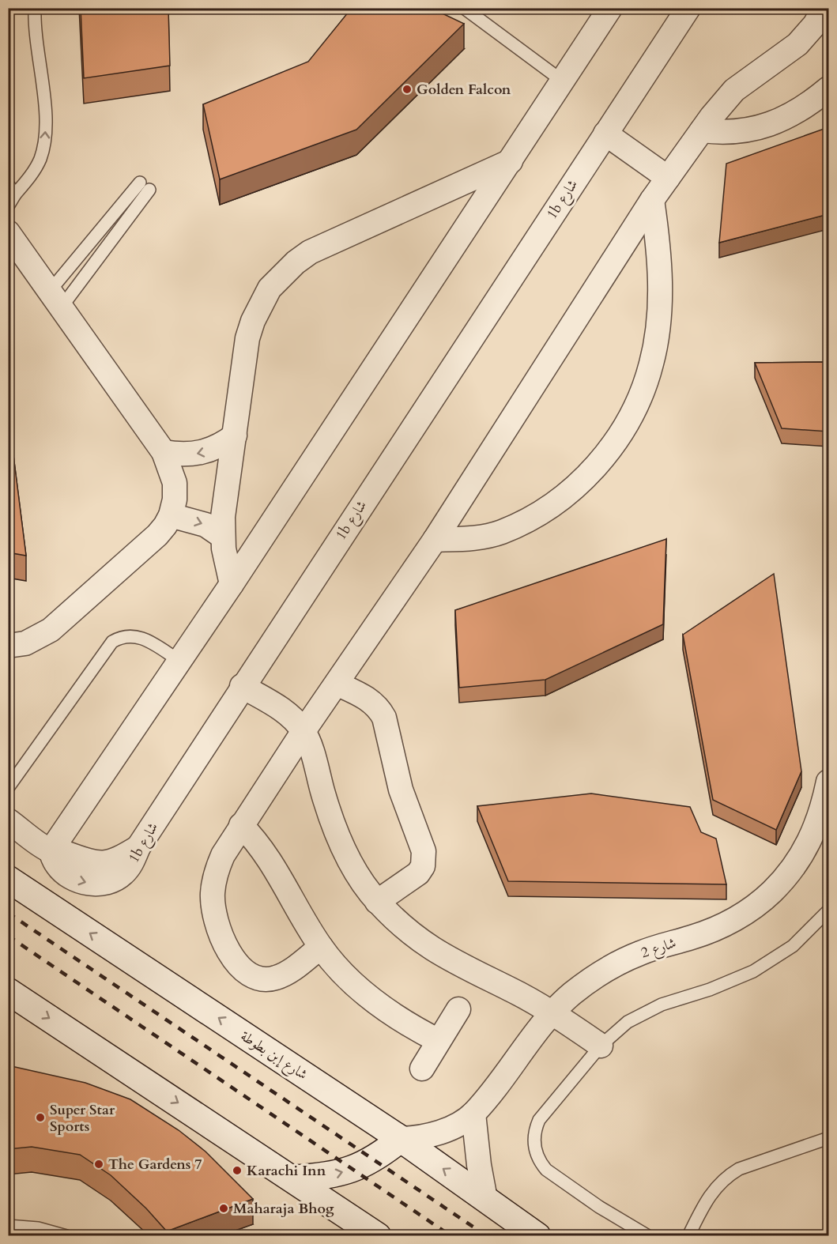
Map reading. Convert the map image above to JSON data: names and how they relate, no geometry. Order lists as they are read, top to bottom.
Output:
{
  "streets": {
    "main road": ["شارع إبن بطوطة"],
    "street": ["1b شارع", "شارع 2"]
  },
  "crossings": [
    ["شارع 2", "شارع إبن بطوطة"]
  ],
  "places": [
    "Golden Falcon",
    "Super Star Sports",
    "The Gardens 7",
    "Karachi Inn",
    "Maharaja Bhog"
  ]
}
